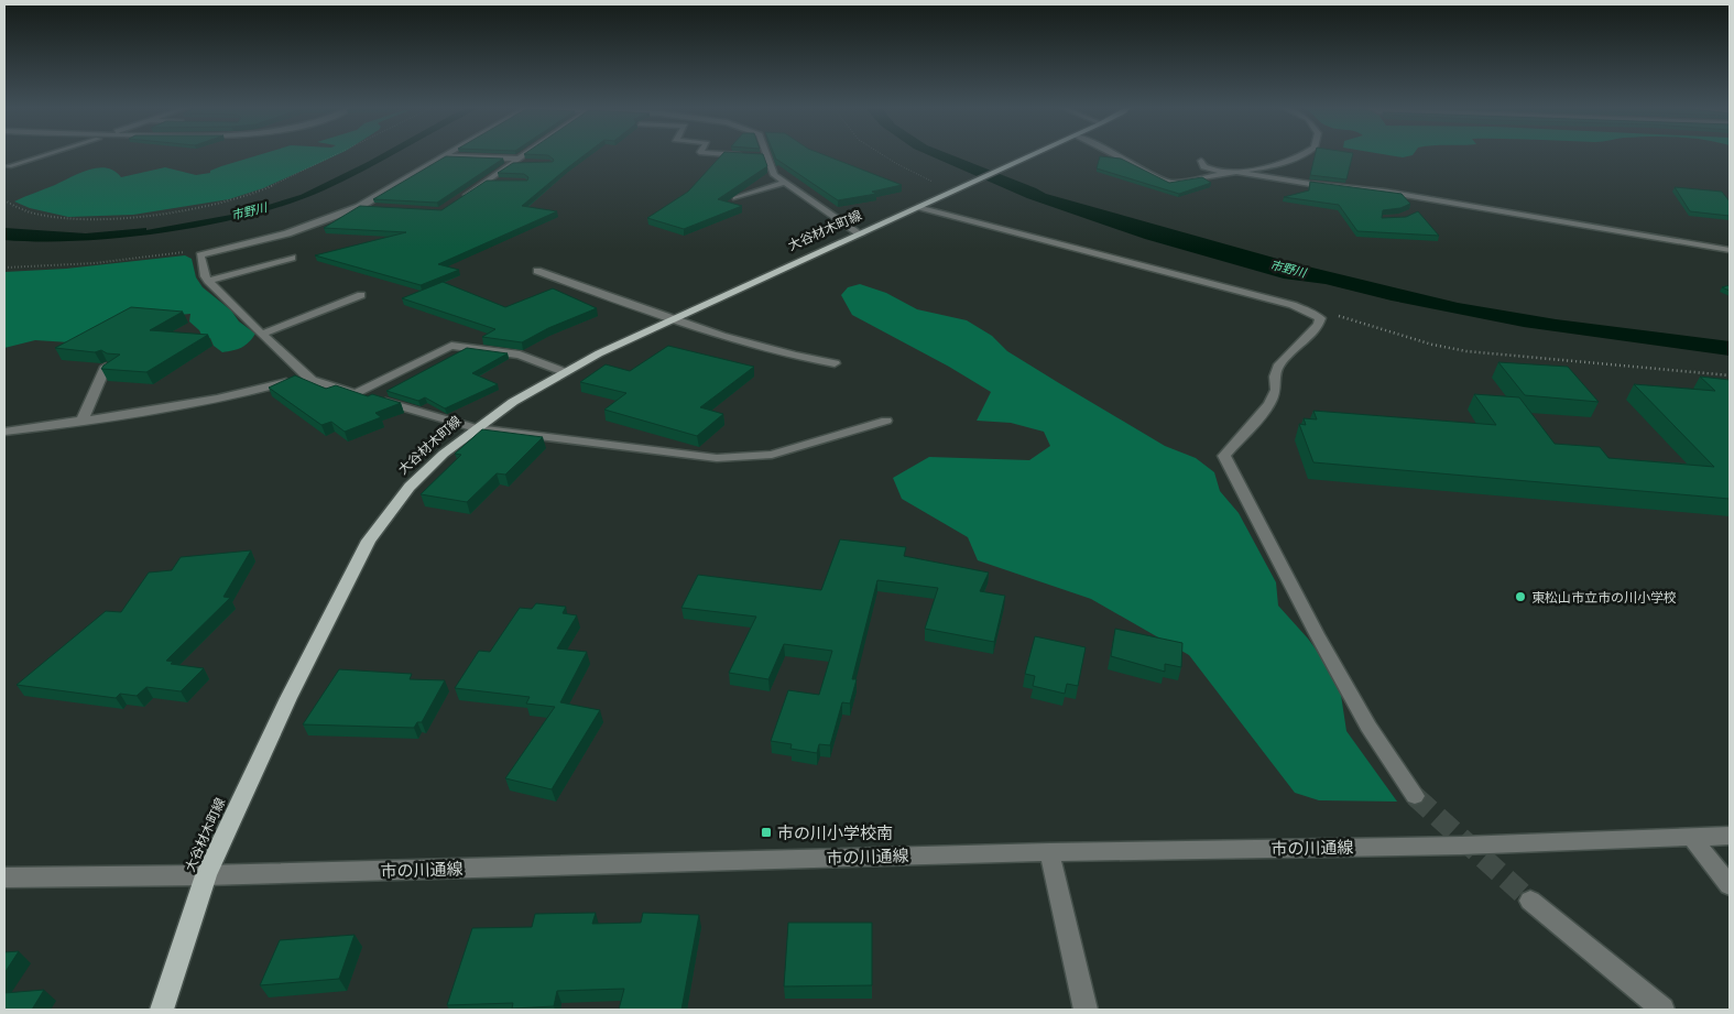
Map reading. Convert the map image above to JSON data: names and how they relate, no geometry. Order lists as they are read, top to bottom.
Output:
{
  "streets": {
    "main road": ["大谷材木町線"],
    "street": ["市の川通線"]
  },
  "crossings": [
    ["大谷材木町線", "市の川通線"]
  ],
  "water": ["市野川"],
  "places": {
    "other": ["東松山市立市の川小学校"],
    "transit": ["市の川小学校南"]
  }
}
